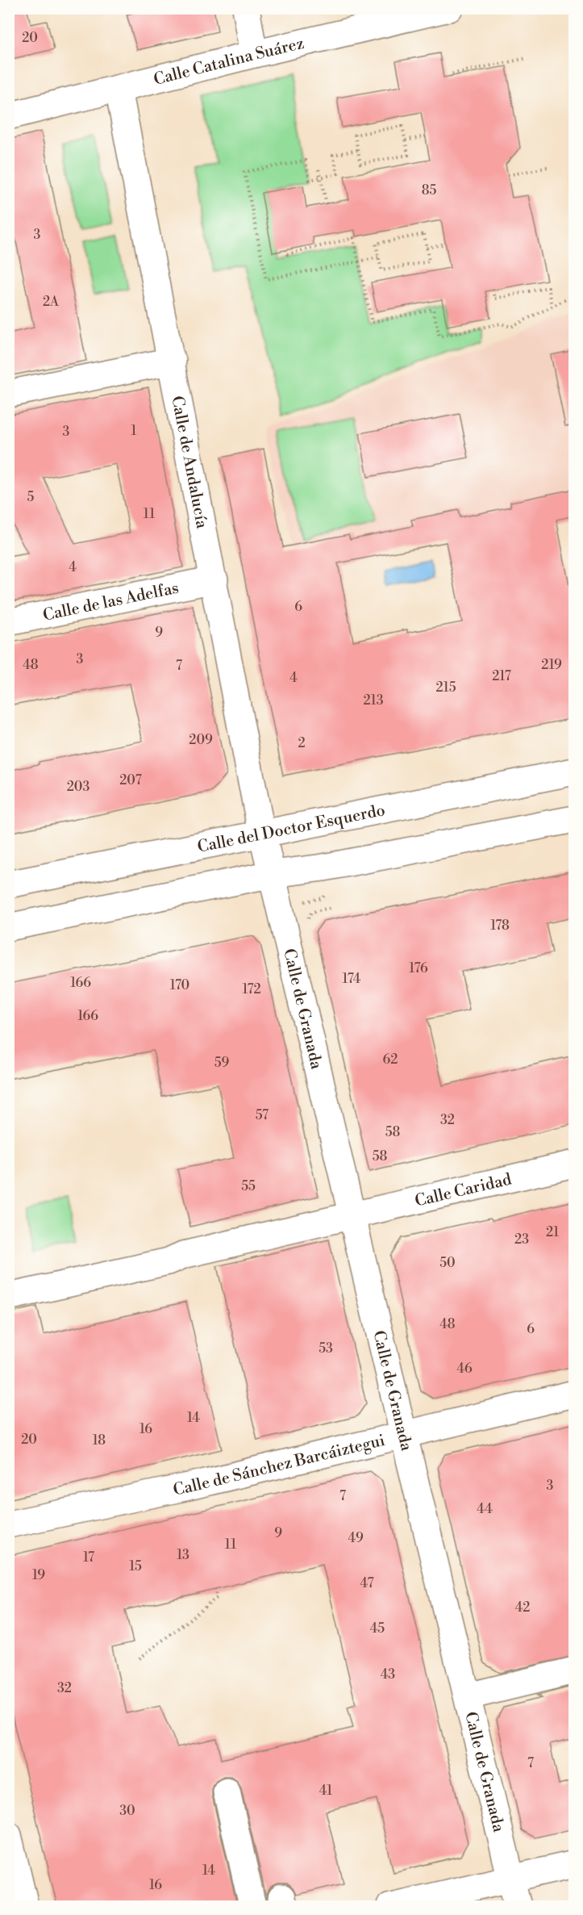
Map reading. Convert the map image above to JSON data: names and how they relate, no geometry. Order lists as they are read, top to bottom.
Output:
{
  "streets": {
    "street": [
      "Calle Catalina Suárez",
      "Calle de Andalucía",
      "Calle de las Adelfas",
      "Calle del Doctor Esquerdo",
      "Calle de Granada",
      "Calle Caridad",
      "Calle de Sánchez Barcáiztegui"
    ]
  },
  "crossings": [
    ["Calle Catalina Suárez", "Calle de Andalucía"],
    ["Calle de Andalucía", "Calle de las Adelfas"],
    ["Calle de Andalucía", "Calle del Doctor Esquerdo"],
    ["Calle de Andalucía", "Calle de Granada"],
    ["Calle del Doctor Esquerdo", "Calle de Granada"],
    ["Calle de Granada", "Calle Caridad"],
    ["Calle de Granada", "Calle de Sánchez Barcáiztegui"]
  ],
  "house_numbers": [
    "20",
    "85",
    "3",
    "2A",
    "1",
    "3",
    "5",
    "11",
    "4",
    "6",
    "9",
    "3",
    "48",
    "219",
    "7",
    "217",
    "4",
    "215",
    "213",
    "209",
    "2",
    "207",
    "203",
    "178",
    "176",
    "174",
    "166",
    "170",
    "172",
    "166",
    "62",
    "59",
    "57",
    "32",
    "58",
    "58",
    "55",
    "21",
    "23",
    "50",
    "48",
    "6",
    "53",
    "46",
    "14",
    "16",
    "20",
    "18",
    "3",
    "7",
    "44",
    "9",
    "49",
    "11",
    "13",
    "17",
    "15",
    "19",
    "47",
    "42",
    "45",
    "43",
    "32",
    "7",
    "41",
    "30",
    "14",
    "16"
  ]
}
